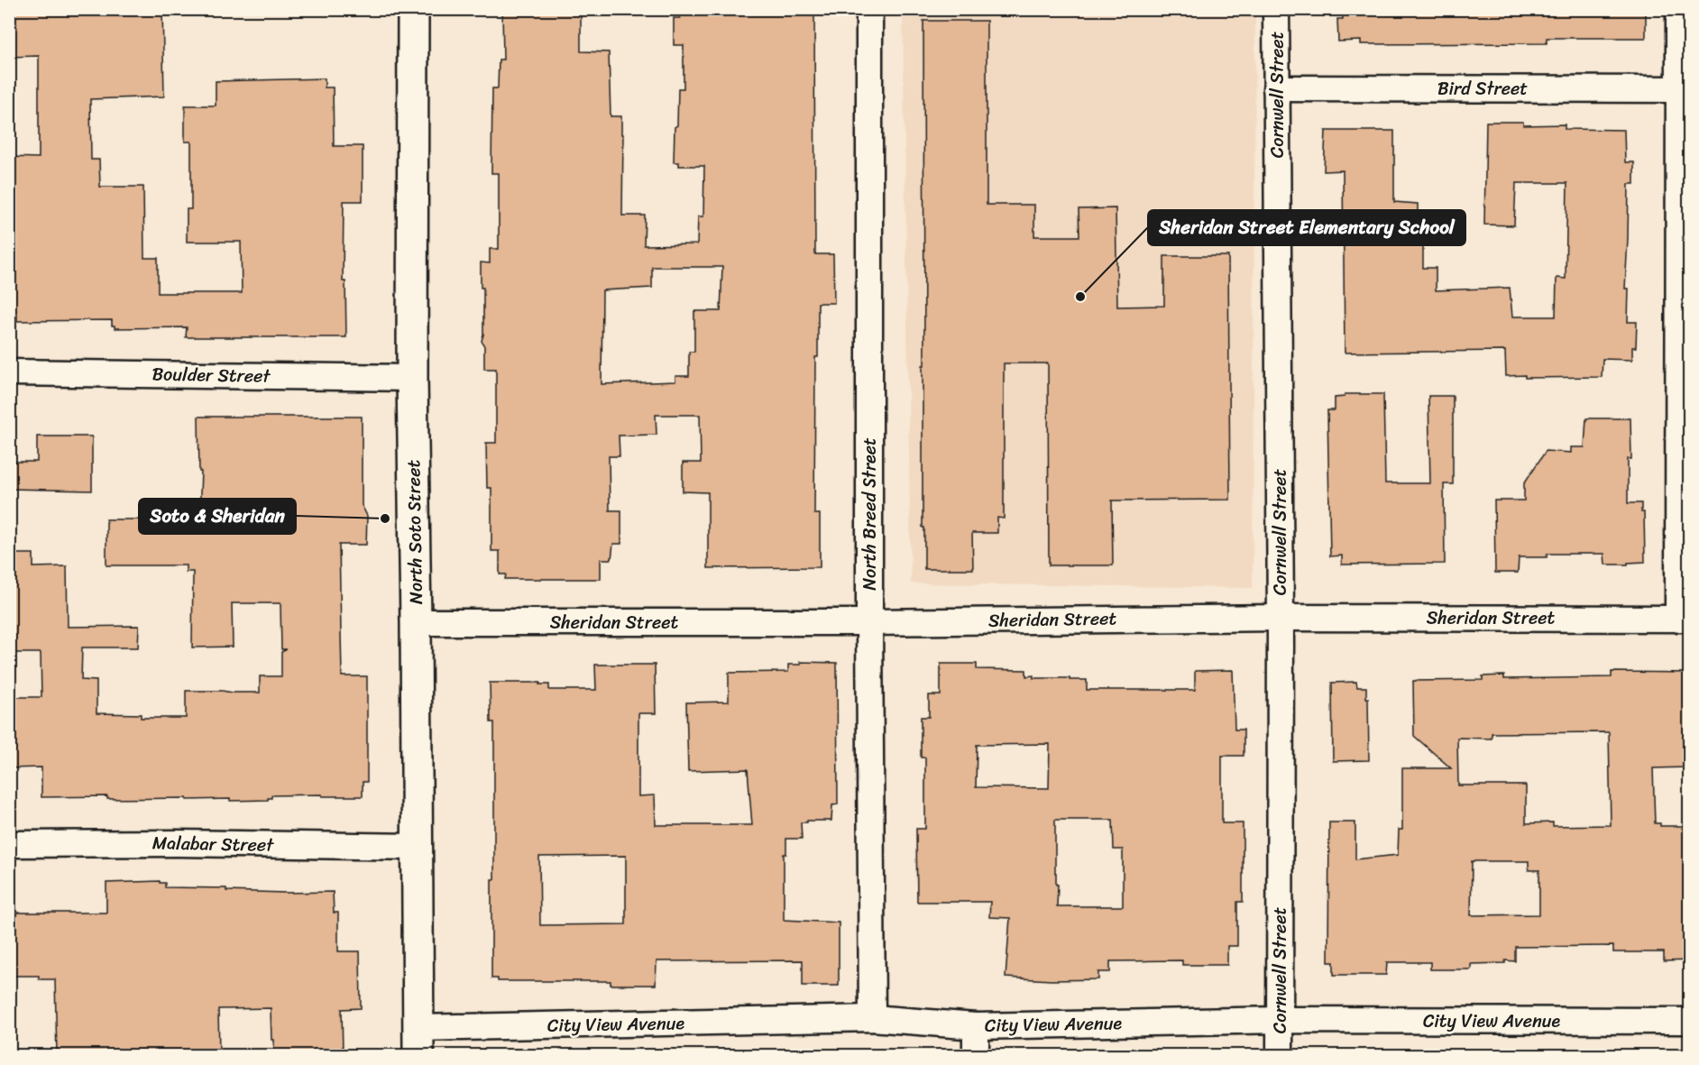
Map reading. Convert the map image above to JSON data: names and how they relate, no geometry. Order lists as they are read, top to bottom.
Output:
{
  "streets": {
    "main road": ["North Soto Street"],
    "street": [
      "Bird Street",
      "Cornwell Street",
      "Boulder Street",
      "North Breed Street",
      "Sheridan Street",
      "Malabar Street",
      "City View Avenue"
    ]
  },
  "crossings": [
    ["Bird Street", "Cornwell Street"],
    ["Cornwell Street", "Sheridan Street"],
    ["Cornwell Street", "City View Avenue"],
    ["Boulder Street", "North Soto Street"],
    ["North Breed Street", "Sheridan Street"],
    ["North Breed Street", "City View Avenue"],
    ["North Soto Street", "Sheridan Street"],
    ["North Soto Street", "Malabar Street"],
    ["North Soto Street", "City View Avenue"]
  ],
  "places": ["Sheridan Street Elementary School", "Soto & Sheridan"]
}
